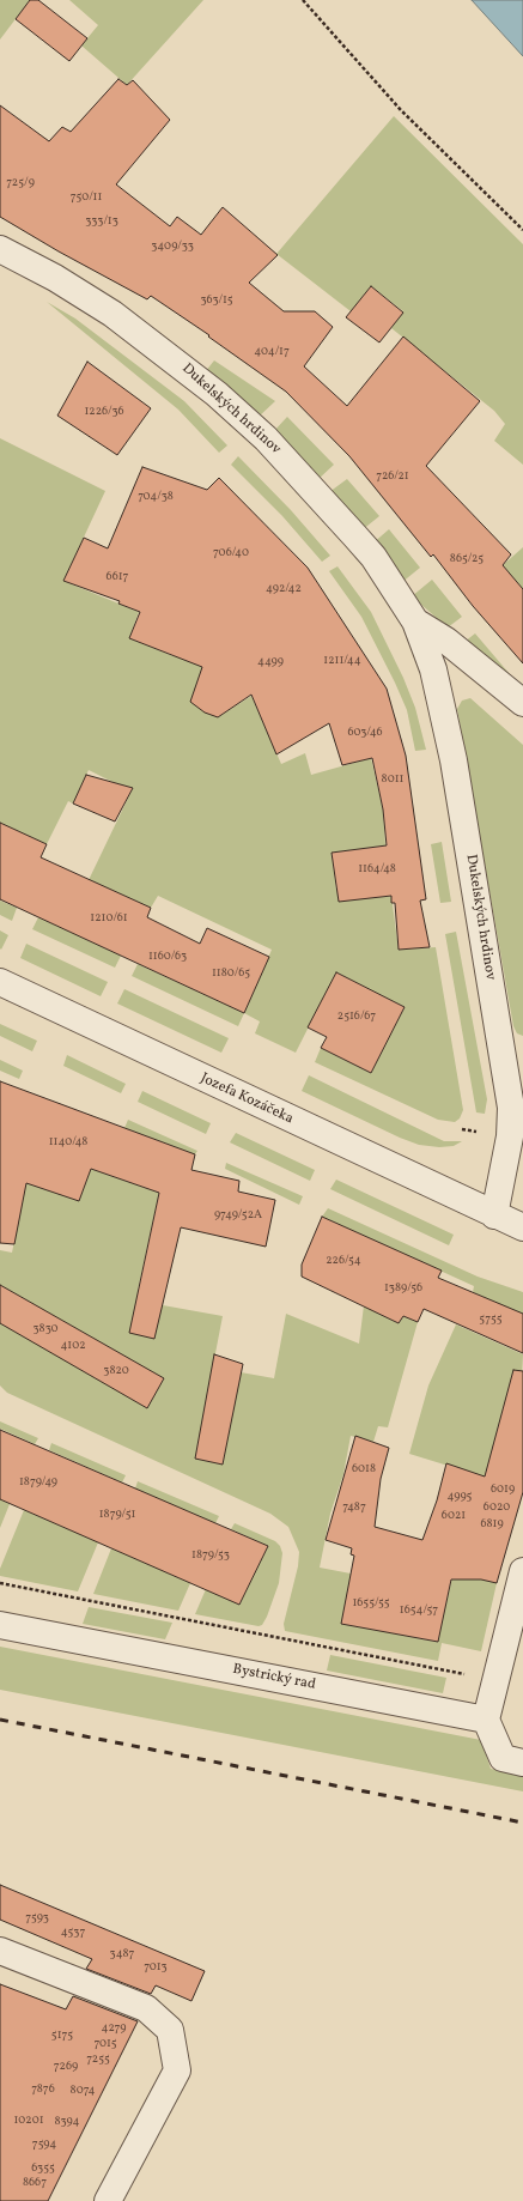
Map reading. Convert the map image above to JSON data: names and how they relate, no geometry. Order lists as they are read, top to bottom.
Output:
{
  "streets": {
    "street": ["Dukelských hrdinov", "Jozefa Kozáčeka", "Bystrický rad"]
  },
  "crossings": [
    ["Dukelských hrdinov", "Jozefa Kozáčeka"]
  ],
  "house_numbers": [
    "725/9",
    "750/11",
    "333/13",
    "3409/33",
    "363/15",
    "404/17",
    "1226/36",
    "726/21",
    "704/38",
    "706/40",
    "865/25",
    "6617",
    "492/42",
    "1211/44",
    "4499",
    "603/46",
    "8011",
    "1164/48",
    "1210/61",
    "1160/63",
    "1180/65",
    "2516/67",
    "1140/48",
    "9749/52A",
    "226/54",
    "1389/56",
    "5755",
    "3830",
    "4102",
    "3820",
    "6018",
    "1879/49",
    "6019",
    "4995",
    "7487",
    "6020",
    "1879/51",
    "6021",
    "6819",
    "1879/53",
    "1655/55",
    "1654/57",
    "7593",
    "4537",
    "3487",
    "7013",
    "4279",
    "5175",
    "7015",
    "7255",
    "7269",
    "7876",
    "8074",
    "10201",
    "8394",
    "7594",
    "6355",
    "8667"
  ]
}
